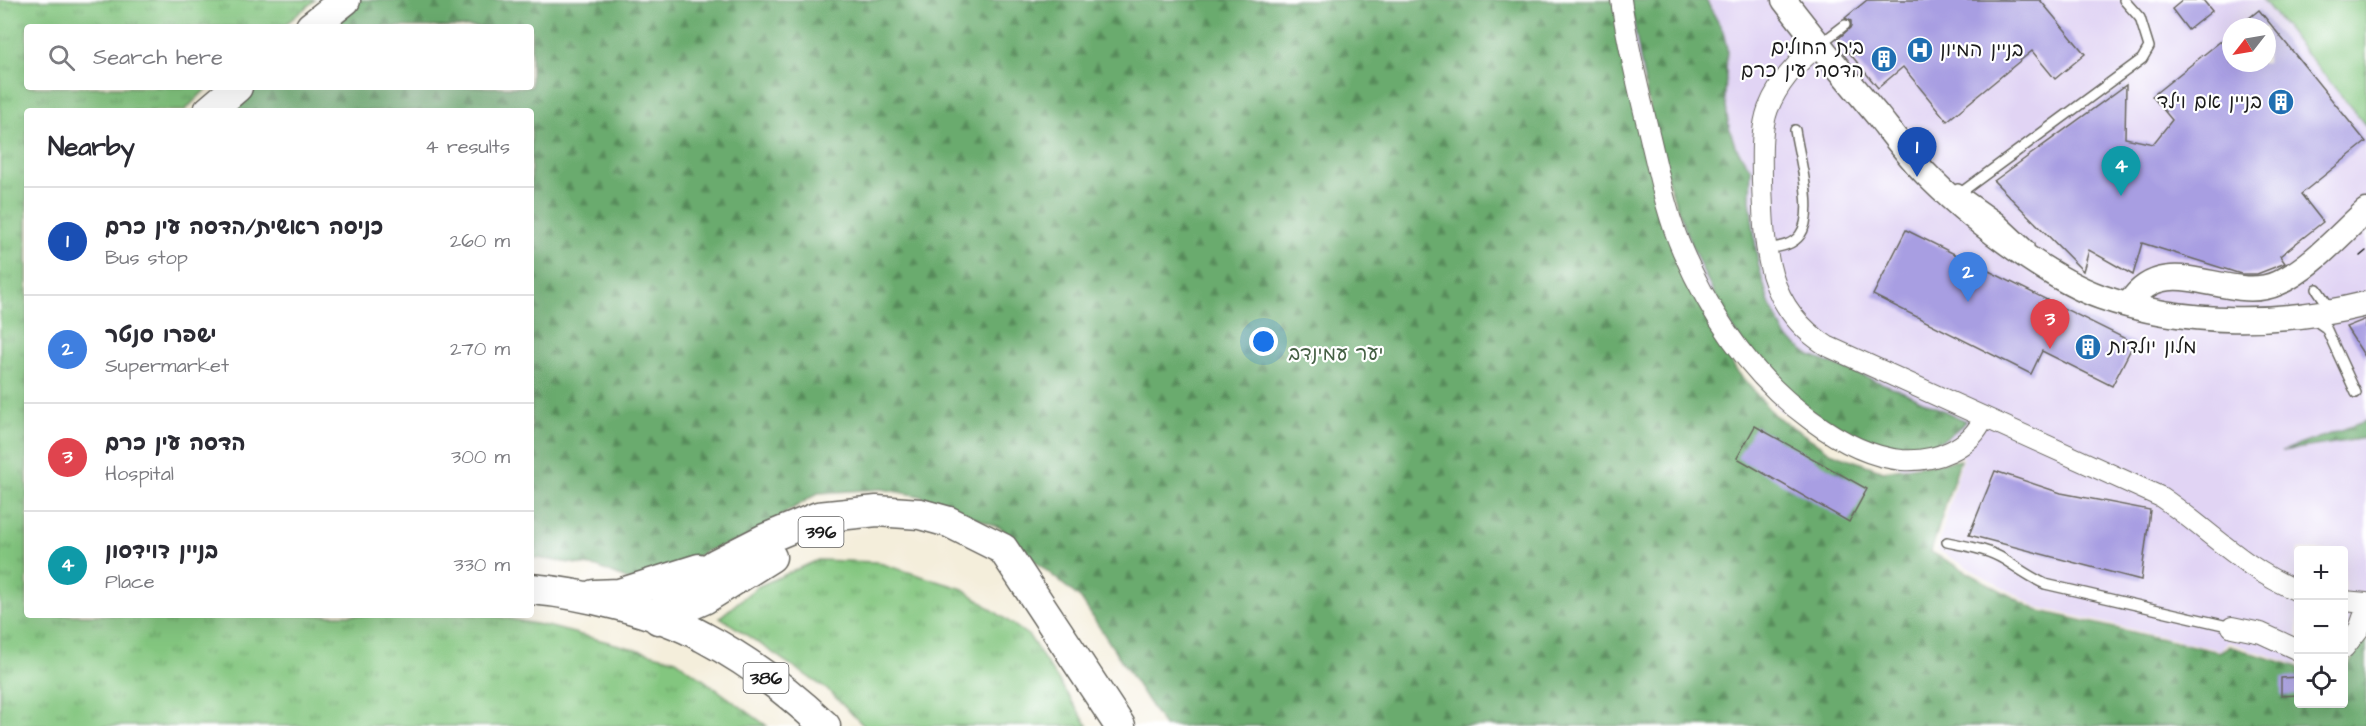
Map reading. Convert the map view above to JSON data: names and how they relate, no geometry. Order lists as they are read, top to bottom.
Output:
{
  "streets": {
    "main road": ["396", "386"]
  },
  "crossings": [
    ["396", "386"]
  ],
  "parks": ["יער עמינדב"],
  "places": {
    "hospital": ["בניין המיון"],
    "building": ["בית החולים הדסה עין כרם", "בניין אם וילד", "מלון יולדות"]
  },
  "north": "bottom left",
  "page": {
    "search": "Search here",
    "heading": ["Nearby", "4 results"],
    "pins": [
      "1",
      "4",
      "2",
      "3"
    ],
    "list": [
      {
        "mark": "1",
        "name": "כניסה ראשית/הדסה עין כרם",
        "note": "Bus stop",
        "value": "260 m"
      },
      {
        "mark": "2",
        "name": "ישפרו סנטר",
        "note": "Supermarket",
        "value": "270 m"
      },
      {
        "mark": "3",
        "name": "הדסה עין כרם",
        "note": "Hospital",
        "value": "300 m"
      },
      {
        "mark": "4",
        "name": "בניין דוידסון",
        "note": "Place",
        "value": "330 m"
      }
    ],
    "map_buttons": ["+", "−"]
  }
}
